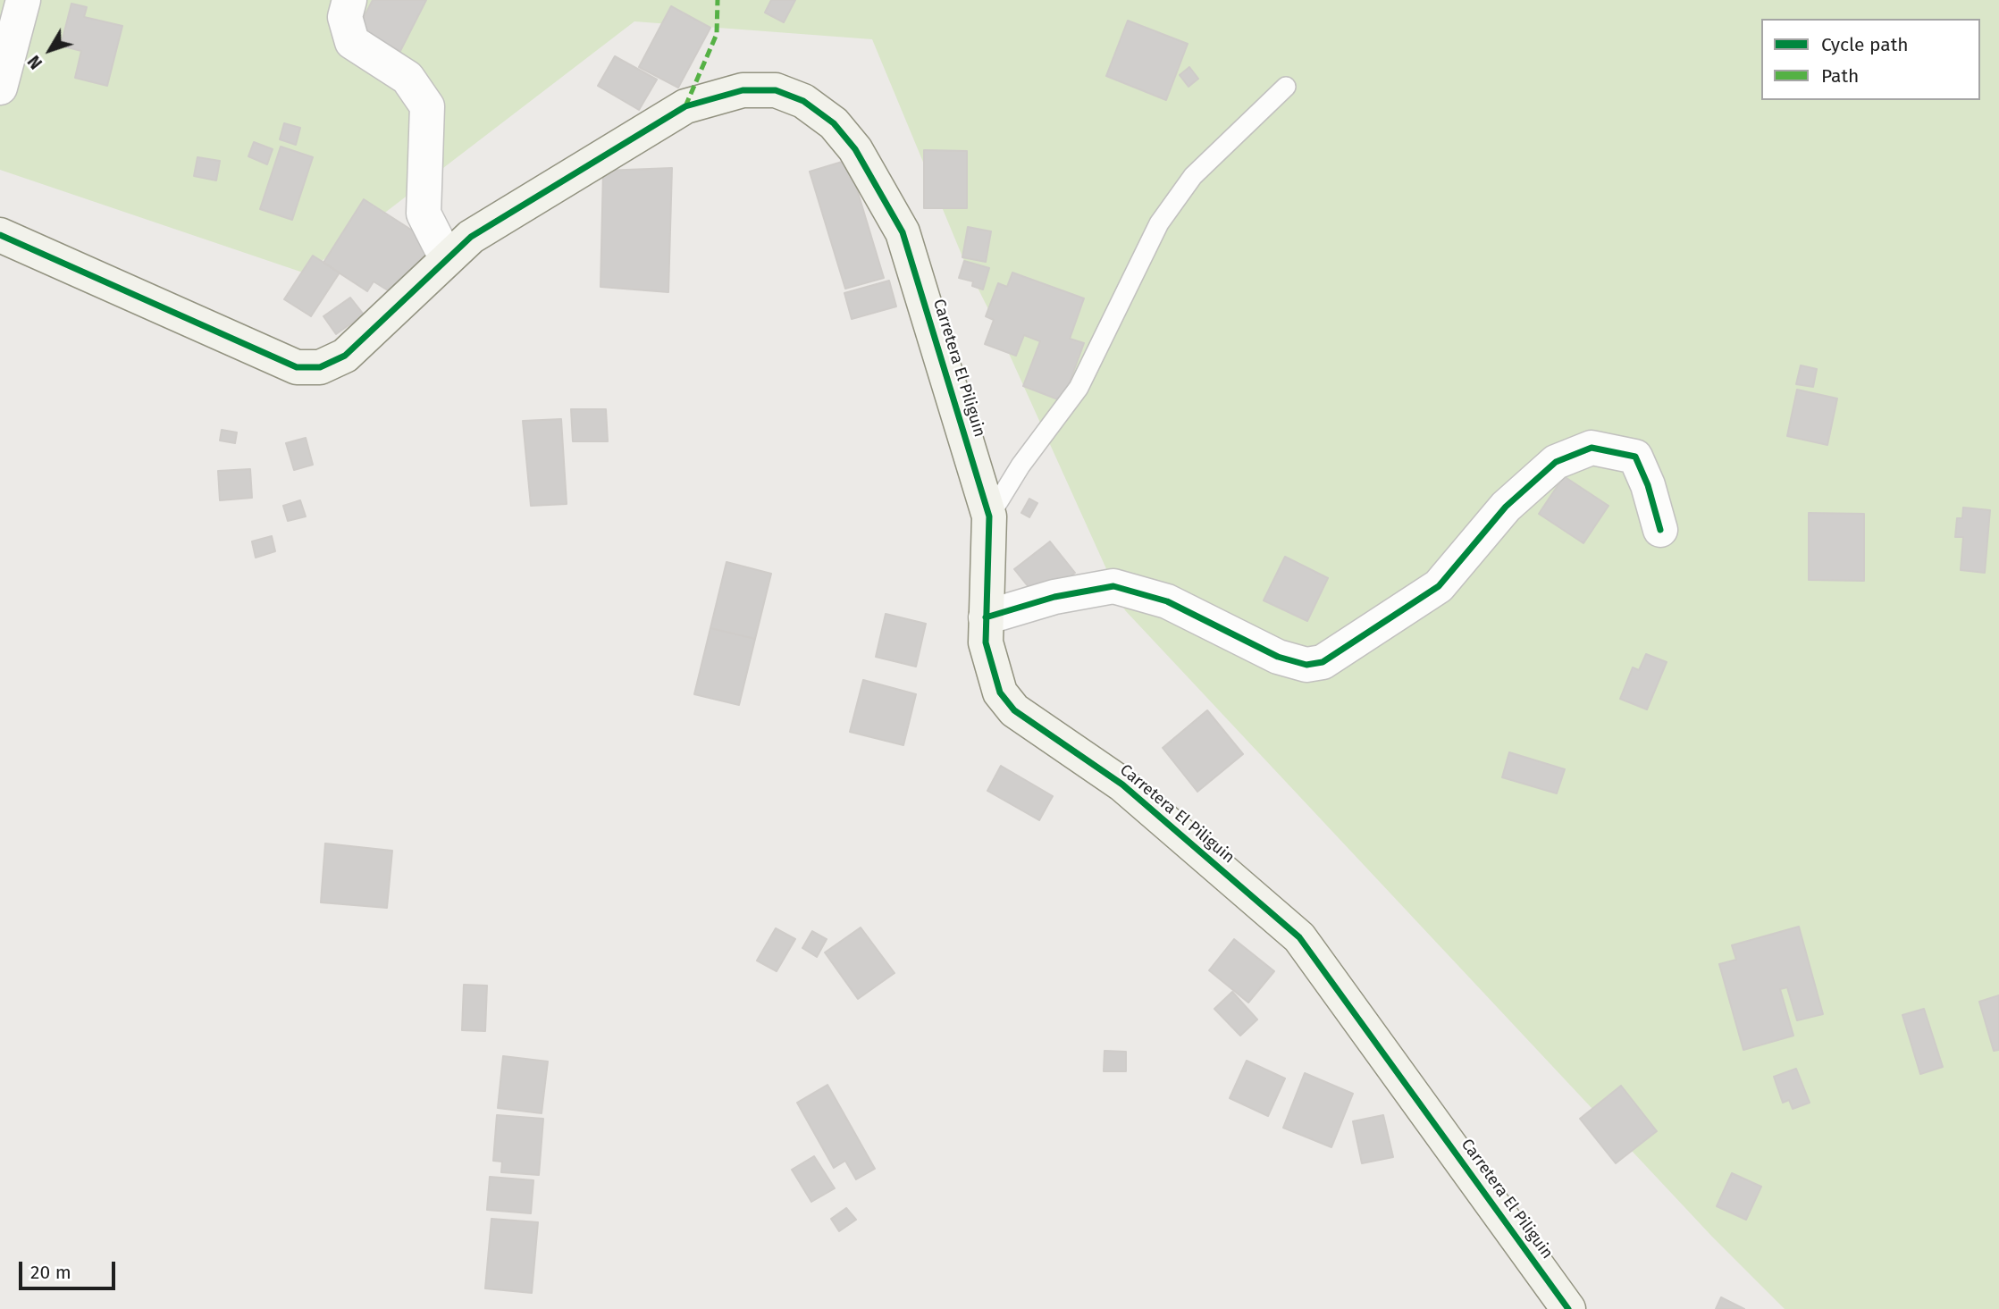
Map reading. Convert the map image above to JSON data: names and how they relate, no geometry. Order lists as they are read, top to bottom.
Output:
{
  "streets": {
    "street": ["Carretera El Piliguin"]
  },
  "legend": ["Cycle path", "Path"],
  "scale_bar": "20 m",
  "north": "bottom left"
}
